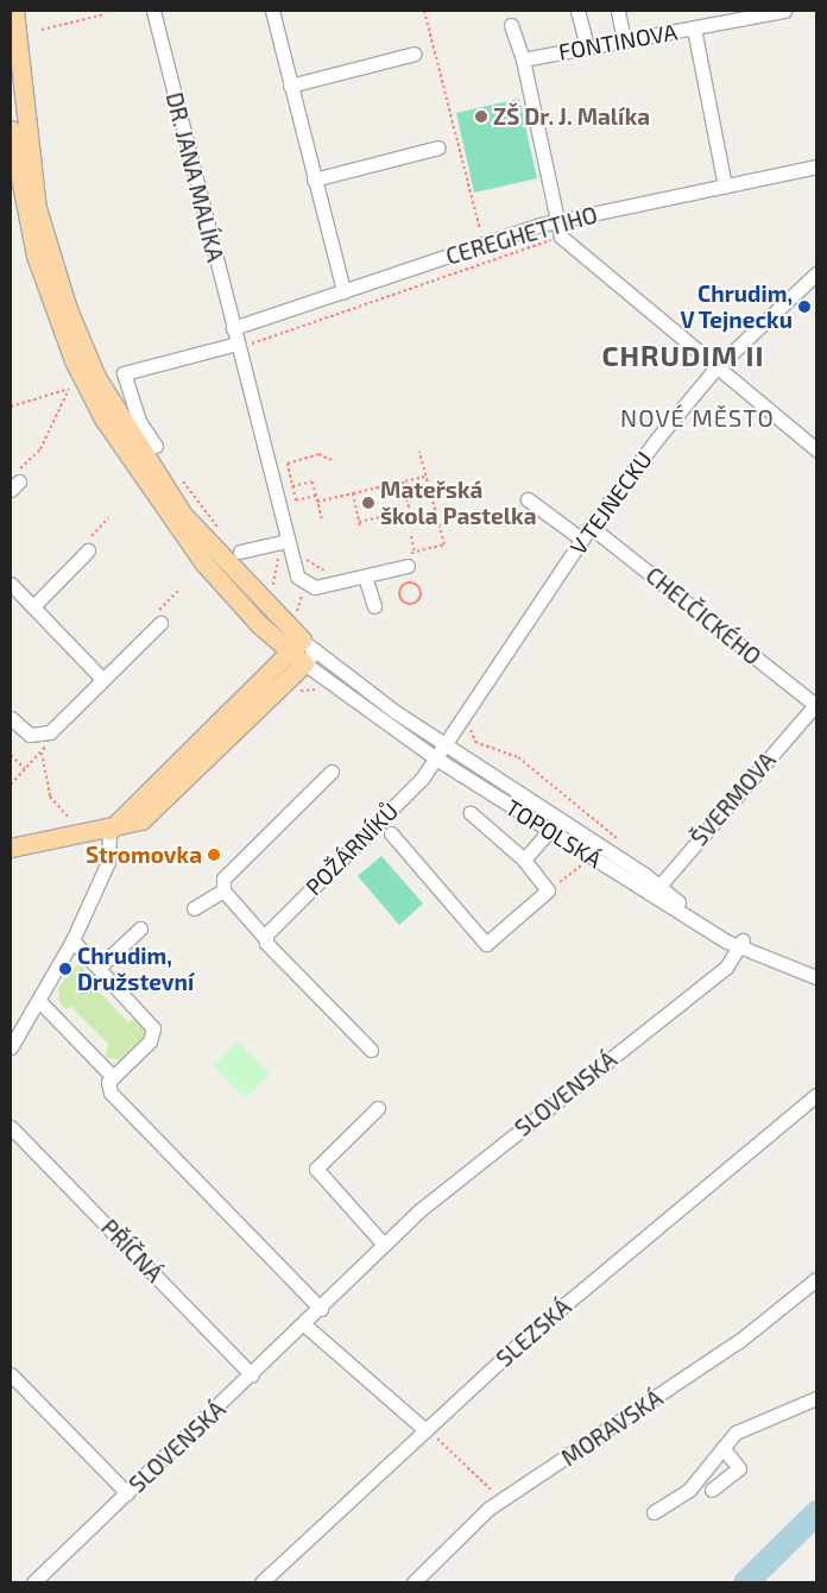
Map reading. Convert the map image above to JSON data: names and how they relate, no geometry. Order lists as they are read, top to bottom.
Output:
{
  "streets": {
    "street": [
      "FONTINOVA",
      "DR. JANA MALÍKA",
      "CEREGHETTIHO",
      "V TEJNECKU",
      "CHELČICKÉHO",
      "ŠVERMOVA",
      "TOPOLSKÁ",
      "POŽÁRNÍKŮ",
      "SLOVENSKÁ",
      "PŘÍČNÁ",
      "SLEZSKÁ",
      "MORAVSKÁ"
    ]
  },
  "crossings": [
    ["DR. JANA MALÍKA", "CEREGHETTIHO"],
    ["V TEJNECKU", "CHELČICKÉHO"],
    ["V TEJNECKU", "TOPOLSKÁ"],
    ["V TEJNECKU", "POŽÁRNÍKŮ"],
    ["CHELČICKÉHO", "ŠVERMOVA"],
    ["ŠVERMOVA", "TOPOLSKÁ"],
    ["TOPOLSKÁ", "POŽÁRNÍKŮ"],
    ["TOPOLSKÁ", "SLOVENSKÁ"],
    ["SLOVENSKÁ", "PŘÍČNÁ"]
  ],
  "districts": ["CHRUDIM II", "NOVÉ MĚSTO"],
  "places": [
    "ZŠ Dr. J. Malíka",
    "Chrudim, V Tejnecku",
    "Mateřská škola Pastelka",
    "Stromovka",
    "Chrudim, Družstevní"
  ]
}
